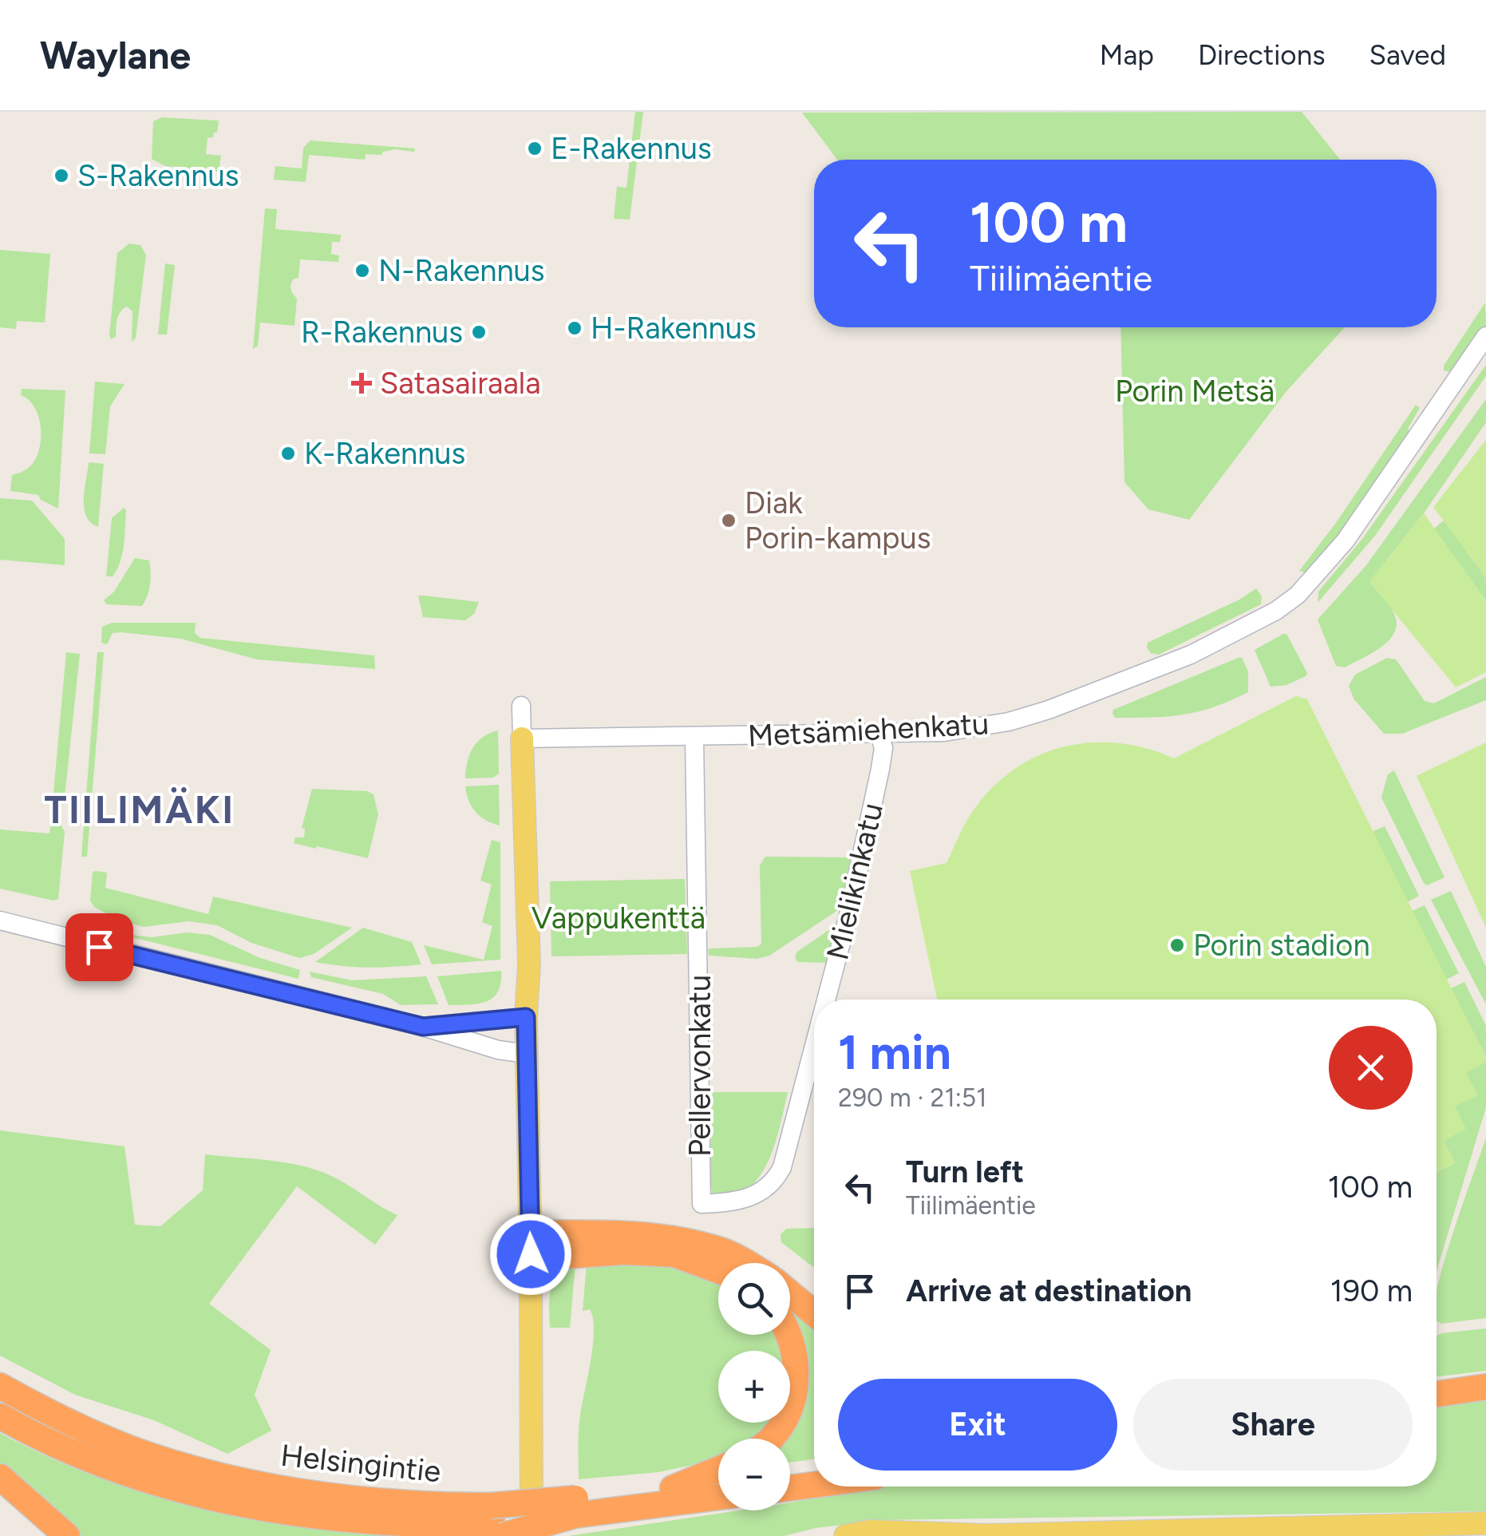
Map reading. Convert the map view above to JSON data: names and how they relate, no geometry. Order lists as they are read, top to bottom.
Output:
{
  "streets": {
    "highway": ["Helsingintie"],
    "street": ["Metsämiehenkatu", "Mielikinkatu", "Pellervonkatu"]
  },
  "crossings": [
    ["Metsämiehenkatu", "Mielikinkatu"],
    ["Metsämiehenkatu", "Pellervonkatu"],
    ["Mielikinkatu", "Pellervonkatu"]
  ],
  "districts": ["TIILIMÄKI"],
  "parks": ["Porin Metsä", "Vappukenttä"],
  "places": {
    "other": [
      "E-Rakennus",
      "S-Rakennus",
      "N-Rakennus",
      "H-Rakennus",
      "R-Rakennus",
      "K-Rakennus",
      "Diak Porin-kampus",
      "Porin stadion"
    ],
    "health": ["Satasairaala"]
  },
  "page": {
    "header": "Waylane",
    "nav": ["Map", "Directions", "Saved"],
    "turn": ["100 m", "Tiilimäentie"],
    "heading": ["1 min", "290 m · 21:51"],
    "list": [
      {
        "name": "Turn left",
        "note": "Tiilimäentie",
        "value": "100 m"
      },
      {
        "name": "Arrive at destination",
        "value": "190 m"
      }
    ],
    "map_buttons": ["+", "−"],
    "buttons": ["Exit", "Share"]
  }
}
